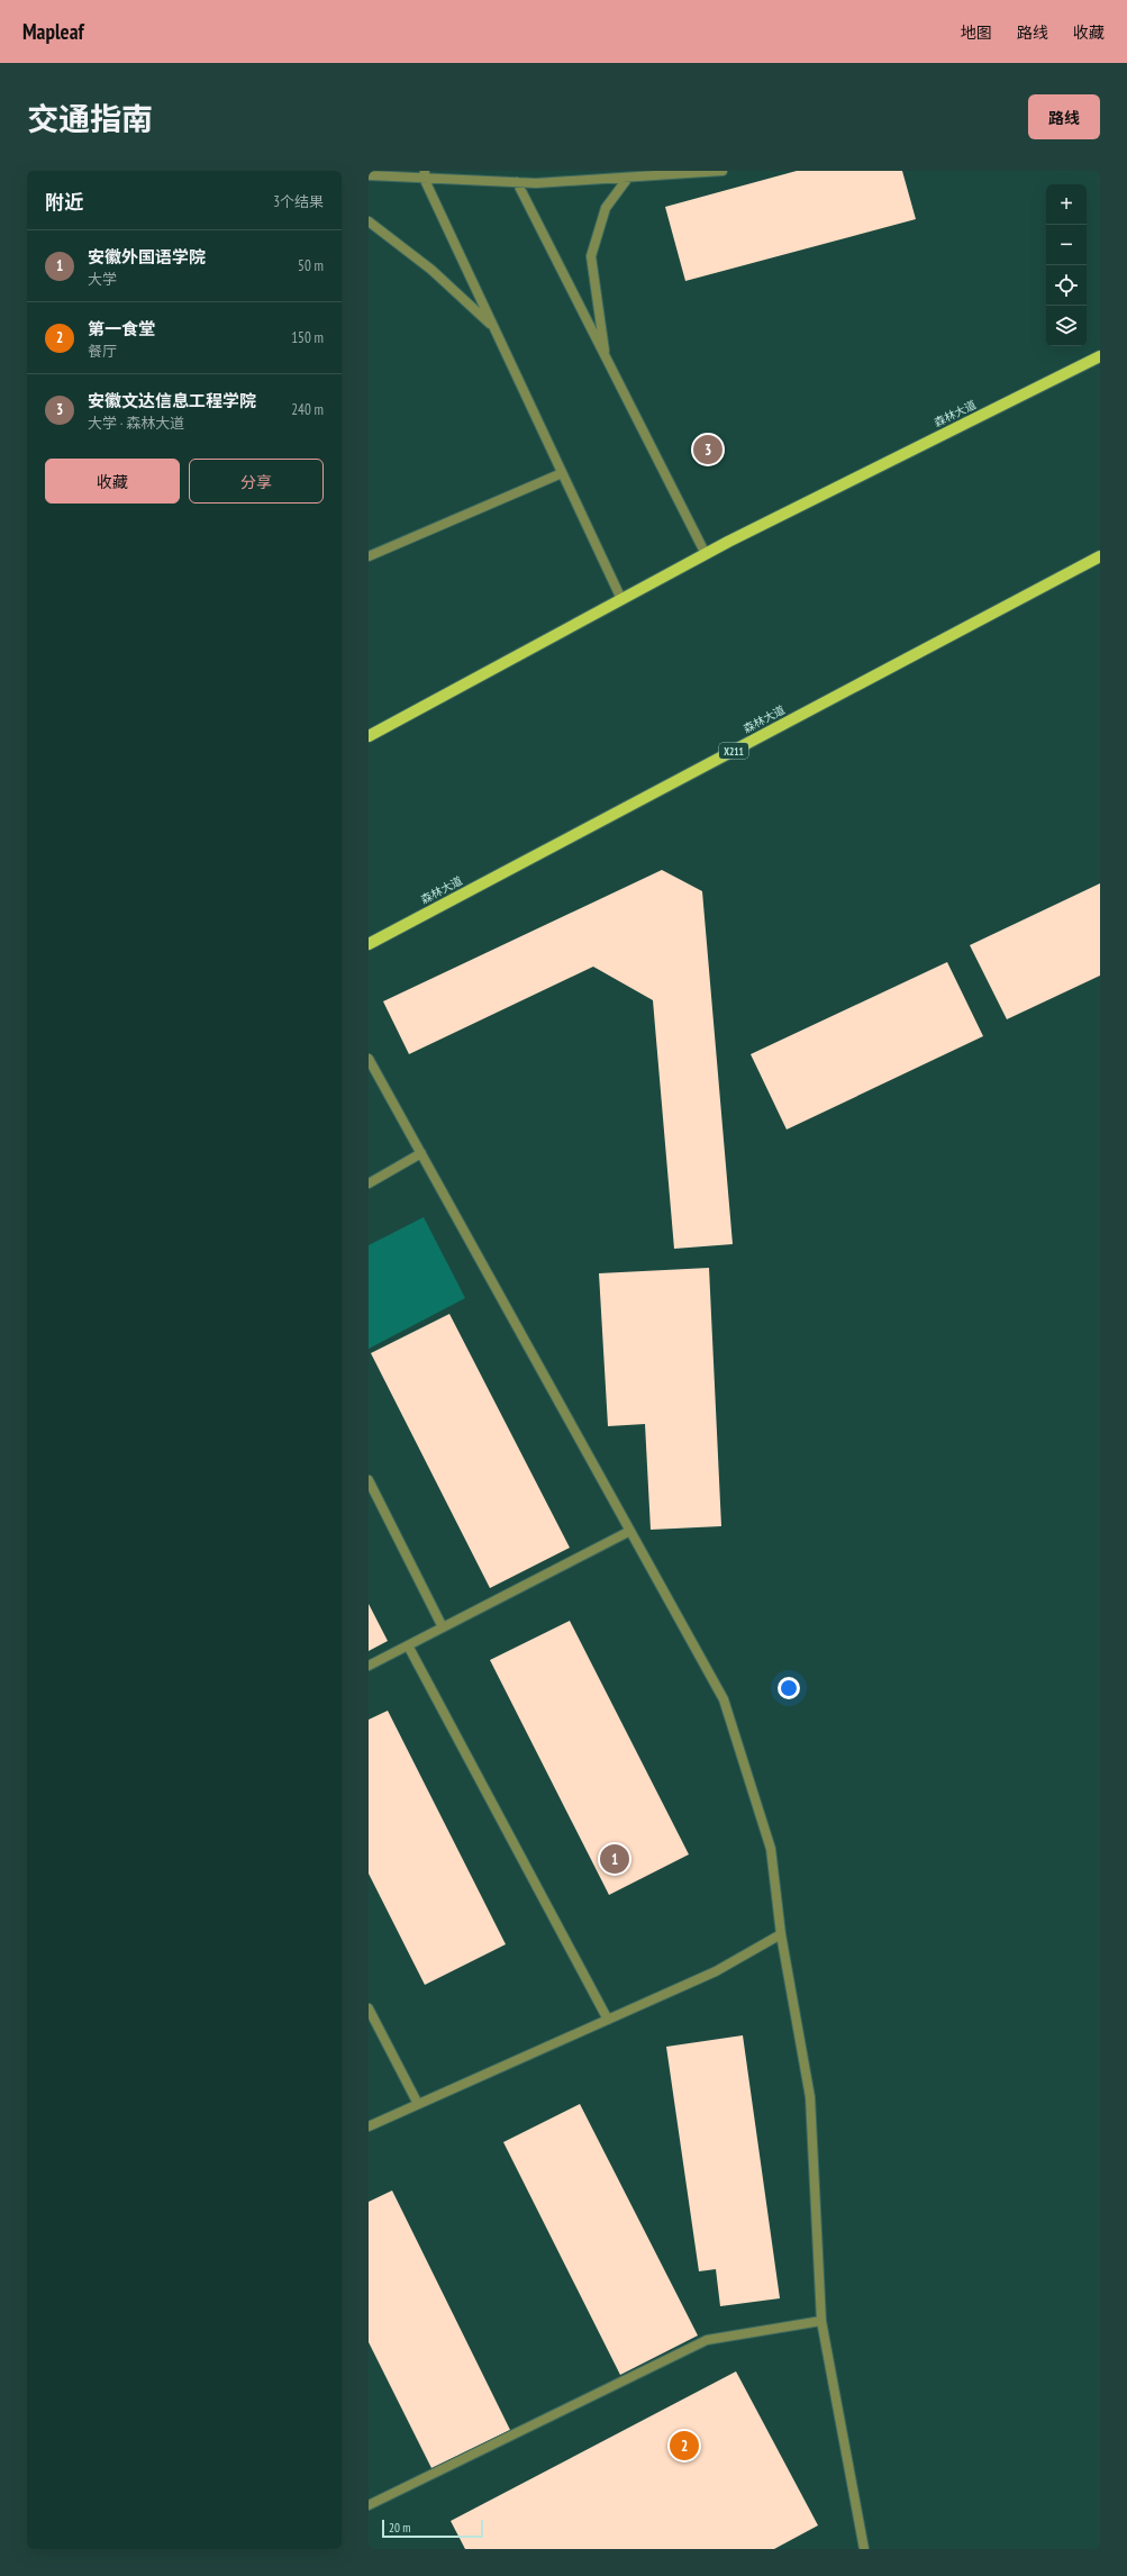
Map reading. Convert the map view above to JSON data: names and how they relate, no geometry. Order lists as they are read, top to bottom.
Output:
{
  "streets": {
    "main road": ["森林大道", "X211"]
  },
  "scale_bar": "20 m",
  "page": {
    "header": "Mapleaf",
    "nav": ["地图", "路线", "收藏"],
    "title": "交通指南",
    "buttons": [
      "路线",
      ["收藏", "分享"]
    ],
    "heading": ["附近", "3个结果"],
    "map_buttons": ["+", "−"],
    "list": [
      {
        "mark": "1",
        "name": "安徽外国语学院",
        "note": "大学",
        "value": "50 m"
      },
      {
        "mark": "2",
        "name": "第一食堂",
        "note": "餐厅",
        "value": "150 m"
      },
      {
        "mark": "3",
        "name": "安徽文达信息工程学院",
        "note": "大学 · 森林大道",
        "value": "240 m"
      }
    ],
    "pins": ["3", "1", "2"],
    "scale": "20 m"
  }
}
